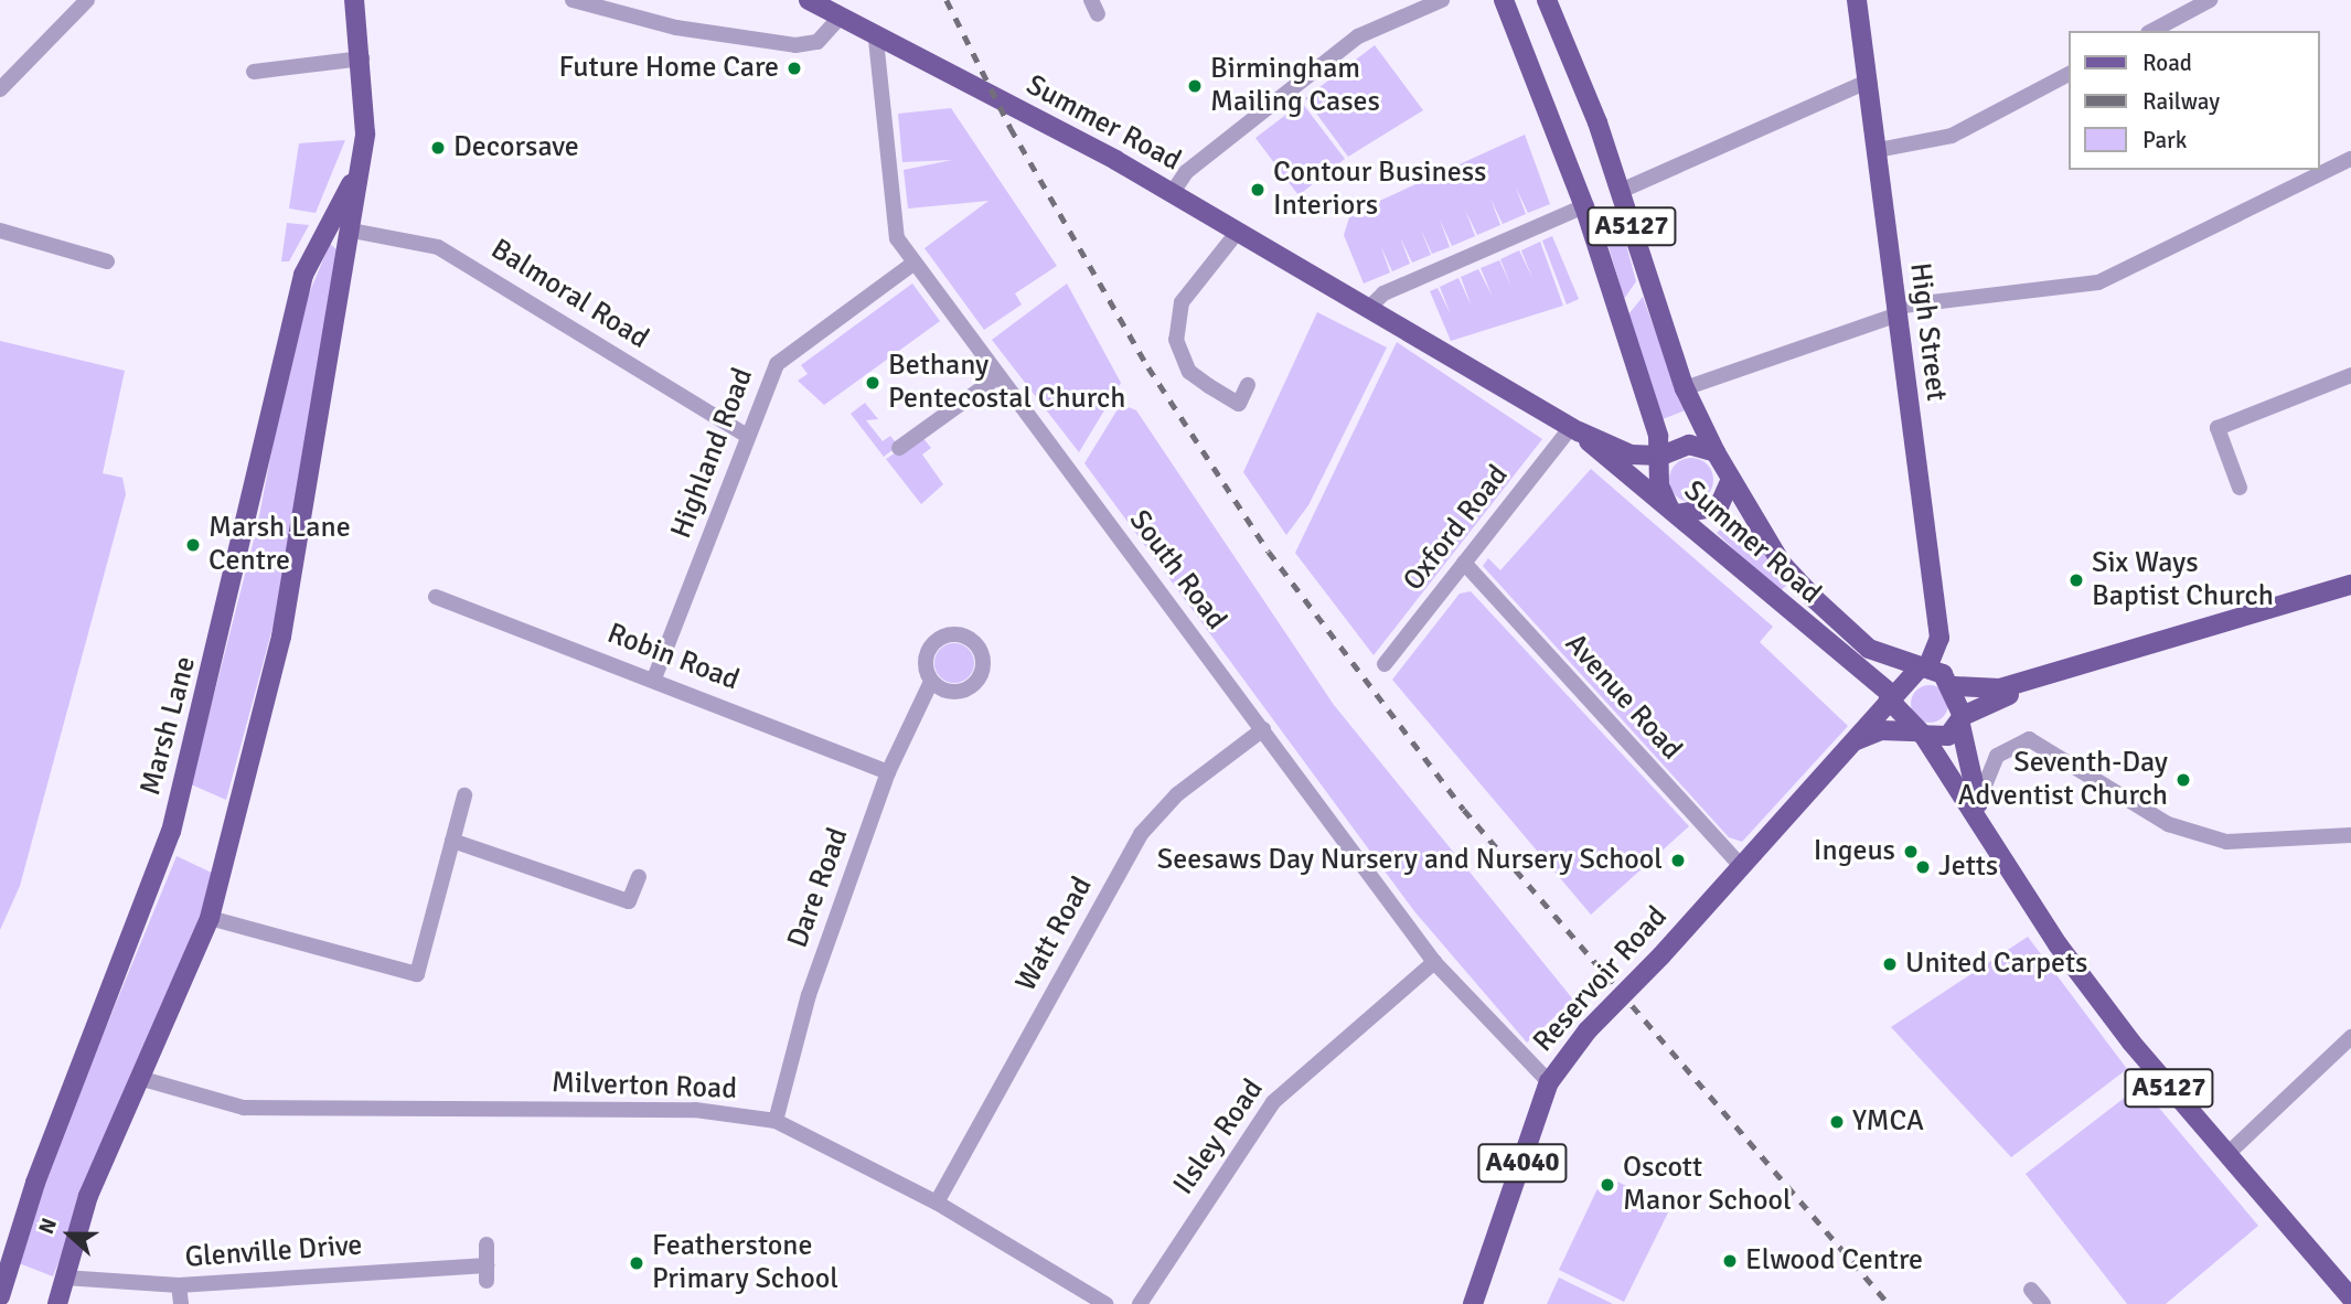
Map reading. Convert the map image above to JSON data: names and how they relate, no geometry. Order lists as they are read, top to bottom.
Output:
{
  "streets": {
    "main road": [
      "Summer Road",
      "A5127",
      "High Street",
      "Marsh Lane",
      "Reservoir Road",
      "A4040"
    ],
    "street": [
      "Balmoral Road",
      "Highland Road",
      "Oxford Road",
      "South Road",
      "Robin Road",
      "Avenue Road",
      "Dare Road",
      "Watt Road",
      "Milverton Road",
      "Ilsley Road",
      "Glenville Drive"
    ]
  },
  "crossings": [
    ["Summer Road", "A5127"],
    ["Summer Road", "High Street"],
    ["Summer Road", "Oxford Road"],
    ["Summer Road", "South Road"],
    ["Summer Road", "Reservoir Road"],
    ["A5127", "High Street"],
    ["A5127", "Reservoir Road"],
    ["Balmoral Road", "Highland Road"],
    ["Balmoral Road", "Marsh Lane"],
    ["High Street", "Reservoir Road"],
    ["Highland Road", "South Road"],
    ["Highland Road", "Robin Road"],
    ["Oxford Road", "Avenue Road"],
    ["South Road", "Watt Road"],
    ["South Road", "Reservoir Road"],
    ["South Road", "Ilsley Road"],
    ["Robin Road", "Dare Road"],
    ["Avenue Road", "Reservoir Road"],
    ["Marsh Lane", "Milverton Road"],
    ["Marsh Lane", "Glenville Drive"],
    ["Dare Road", "Milverton Road"],
    ["Watt Road", "Milverton Road"]
  ],
  "places": [
    "Future Home Care",
    "Birmingham Mailing Cases",
    "Decorsave",
    "Contour Business Interiors",
    "Bethany Pentecostal Church",
    "Marsh Lane Centre",
    "Six Ways Baptist Church",
    "Seventh-Day Adventist Church",
    "Ingeus",
    "Seesaws Day Nursery and Nursery School",
    "Jetts",
    "United Carpets",
    "YMCA",
    "Oscott Manor School",
    "Elwood Centre",
    "Featherstone Primary School"
  ],
  "legend": ["Road", "Railway", "Park"],
  "north": "left"
}
